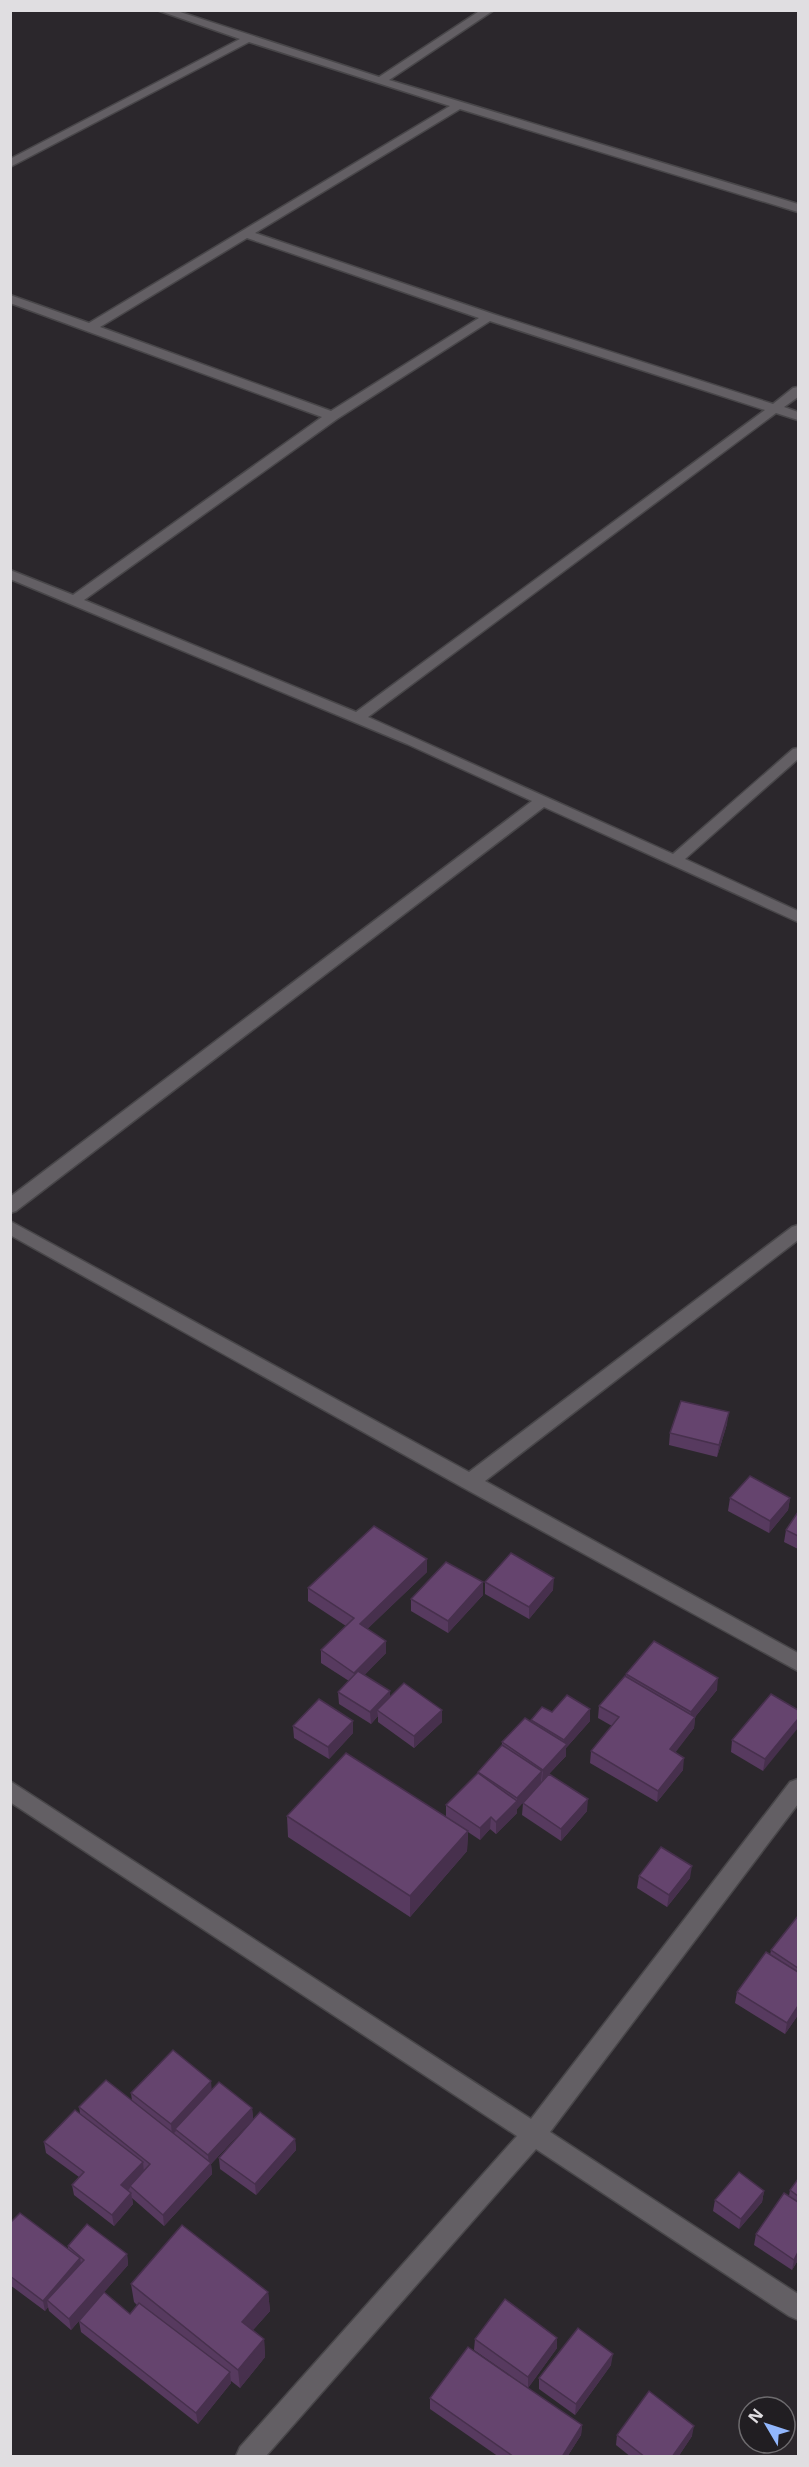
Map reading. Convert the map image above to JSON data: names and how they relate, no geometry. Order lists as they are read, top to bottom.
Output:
{
  "north": "top left"
}
